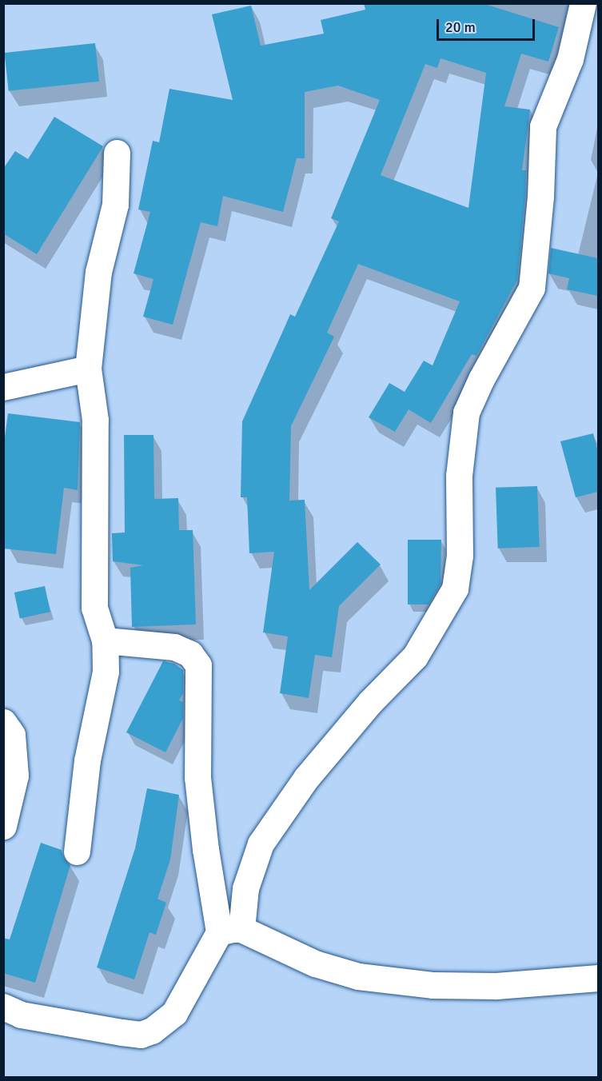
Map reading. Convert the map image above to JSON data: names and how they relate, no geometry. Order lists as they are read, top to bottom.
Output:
{
  "scale_bar": "20 m"
}
